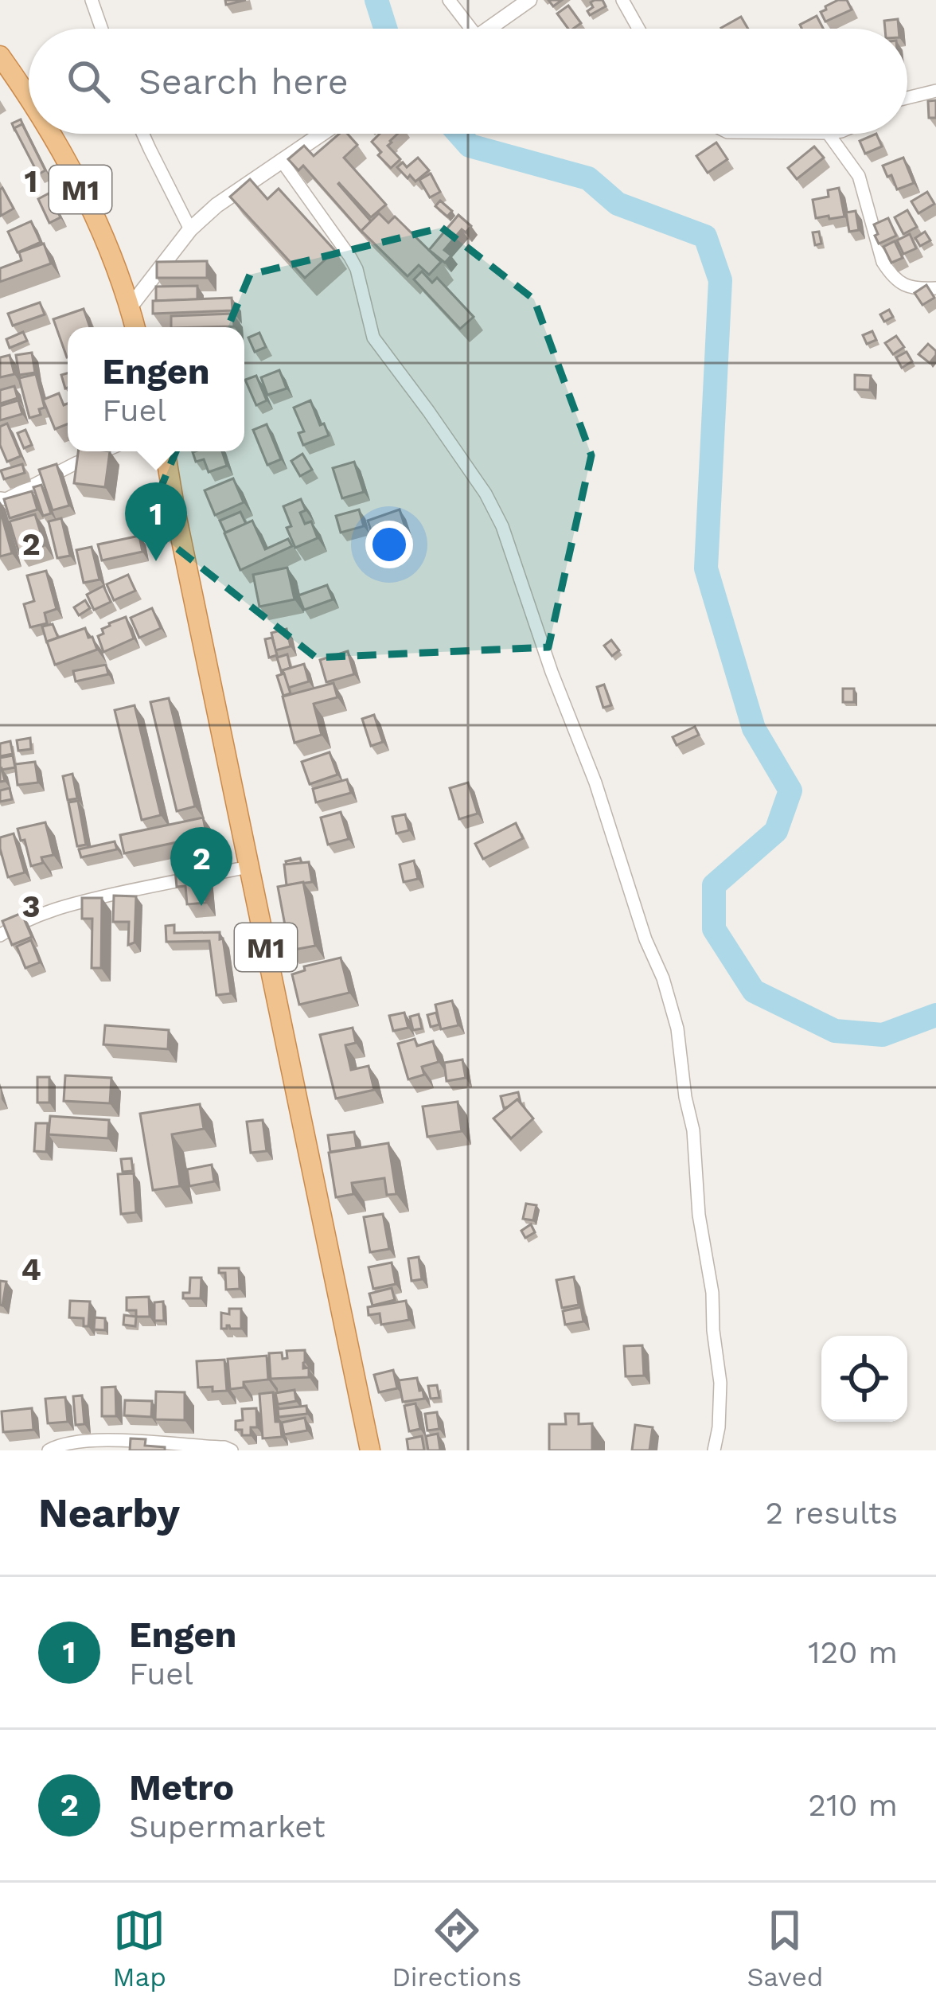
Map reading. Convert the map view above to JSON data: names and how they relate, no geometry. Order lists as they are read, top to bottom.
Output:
{
  "streets": {
    "highway": ["M1"]
  },
  "page": {
    "search": "Search here",
    "popup": ["Engen", "Fuel"],
    "pins": ["1", "2"],
    "heading": ["Nearby", "2 results"],
    "list": [
      {
        "mark": "1",
        "name": "Engen",
        "note": "Fuel",
        "value": "120 m"
      },
      {
        "mark": "2",
        "name": "Metro",
        "note": "Supermarket",
        "value": "210 m"
      }
    ],
    "nav": ["Map", "Directions", "Saved"]
  },
  "grid": {
    "rows": [
      "1",
      "2",
      "3",
      "4"
    ]
  }
}
